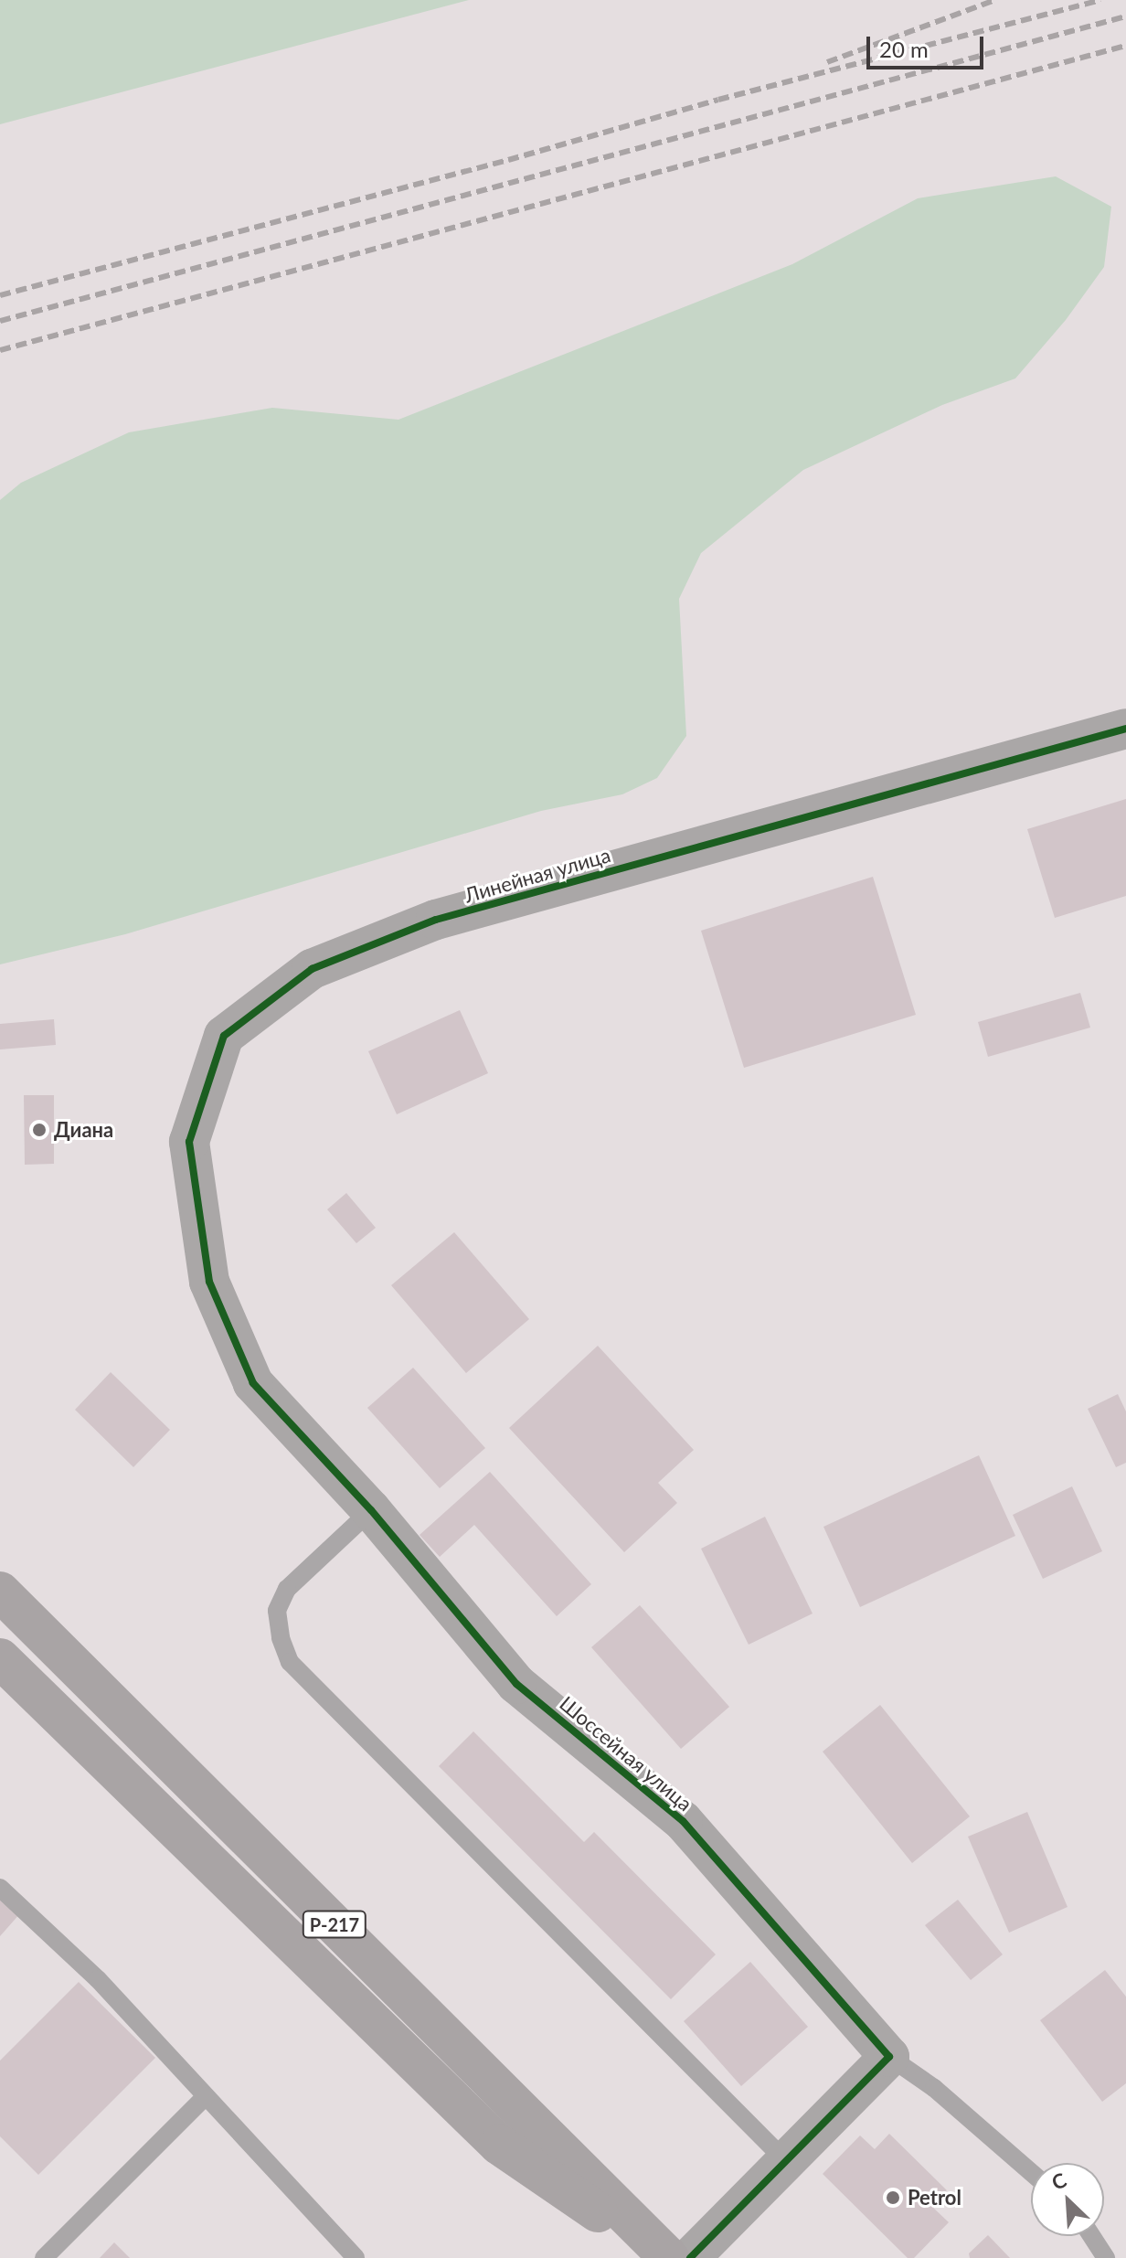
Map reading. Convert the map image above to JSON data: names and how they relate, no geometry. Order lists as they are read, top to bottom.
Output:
{
  "streets": {
    "highway": ["Р-217"],
    "street": ["Линейная улица", "Шоссейная улица"]
  },
  "crossings": [
    ["Линейная улица", "Шоссейная улица"]
  ],
  "places": ["Диана", "Petrol"],
  "scale_bar": "20 m",
  "north": "top left"
}
